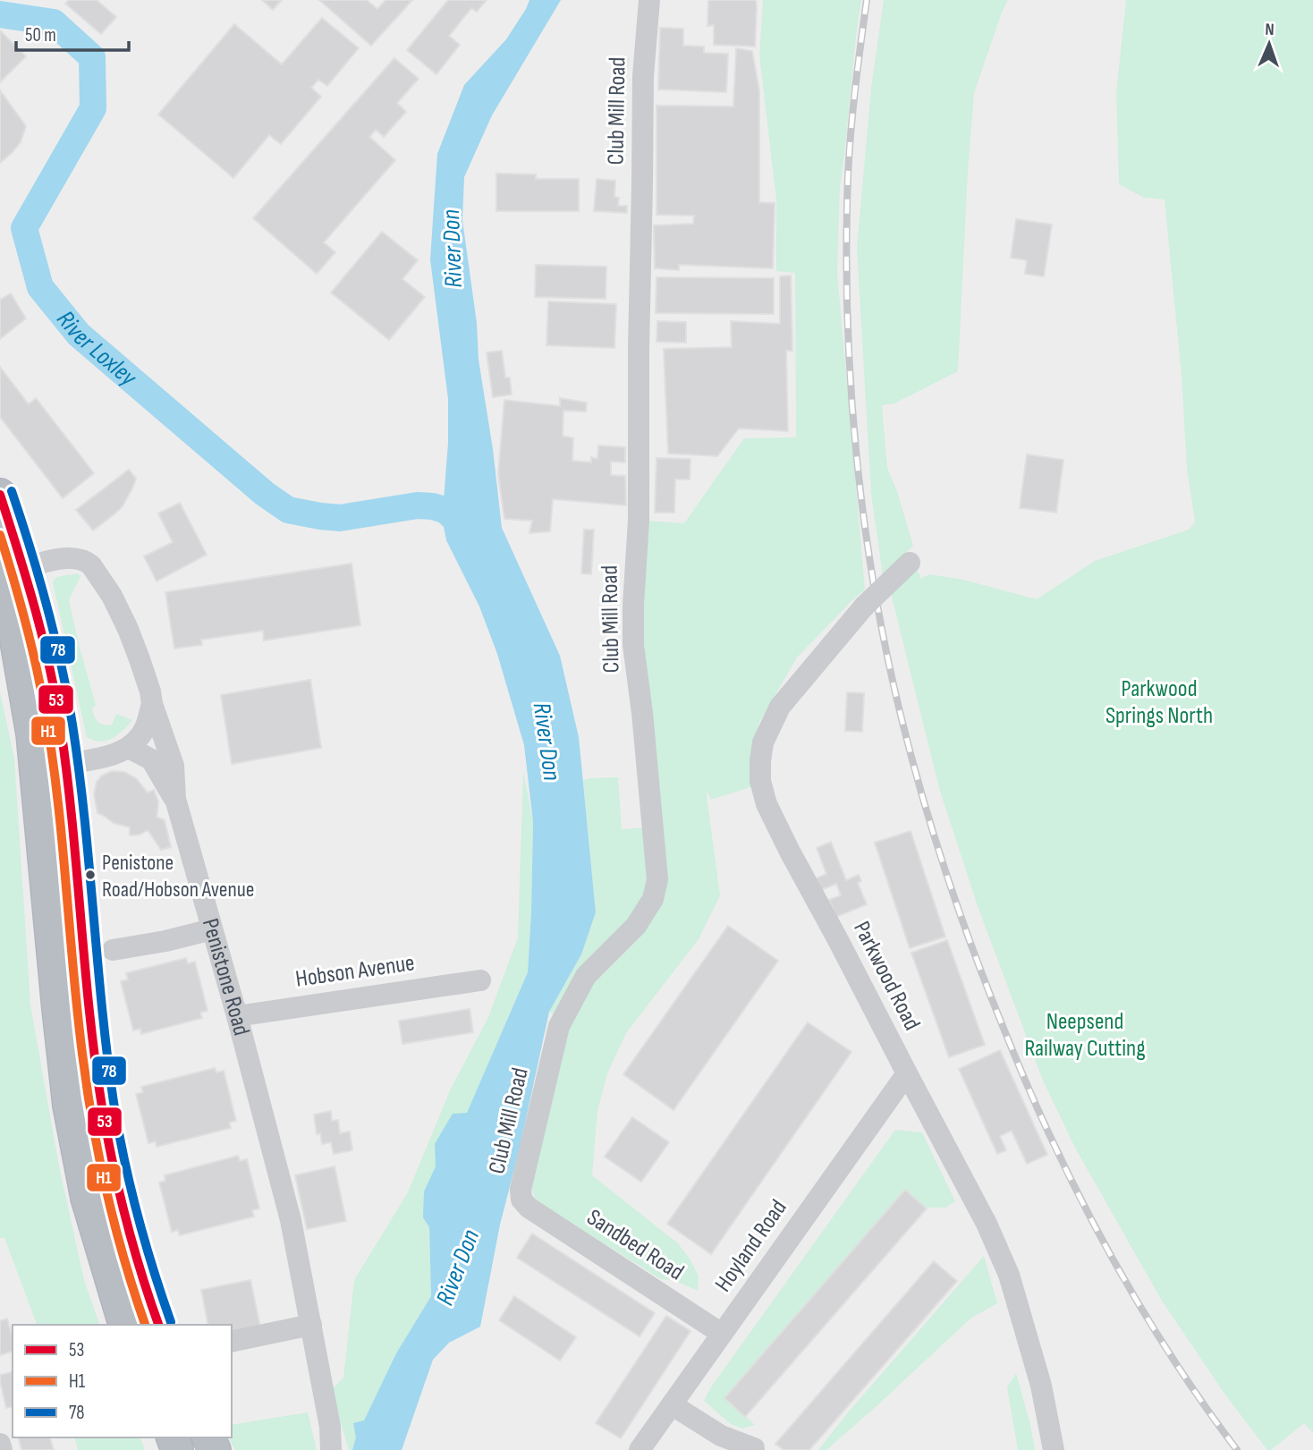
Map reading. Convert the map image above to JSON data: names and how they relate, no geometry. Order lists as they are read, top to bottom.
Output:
{
  "streets": {
    "street": [
      "Club Mill Road",
      "Hobson Avenue",
      "Parkwood Road",
      "Penistone Road",
      "Sandbed Road",
      "Hoyland Road"
    ]
  },
  "crossings": [
    ["Club Mill Road", "Sandbed Road"],
    ["Hobson Avenue", "Penistone Road"],
    ["Parkwood Road", "Hoyland Road"],
    ["Sandbed Road", "Hoyland Road"]
  ],
  "water": ["River Don", "River Loxley"],
  "parks": ["Parkwood Springs North", "Neepsend Railway Cutting"],
  "places": ["Penistone Road/Hobson Avenue"],
  "lines": ["transit line 78", "transit line 53", "transit line H1"],
  "legend": ["53", "H1", "78"],
  "scale_bar": "50 m",
  "north": "top"
}
